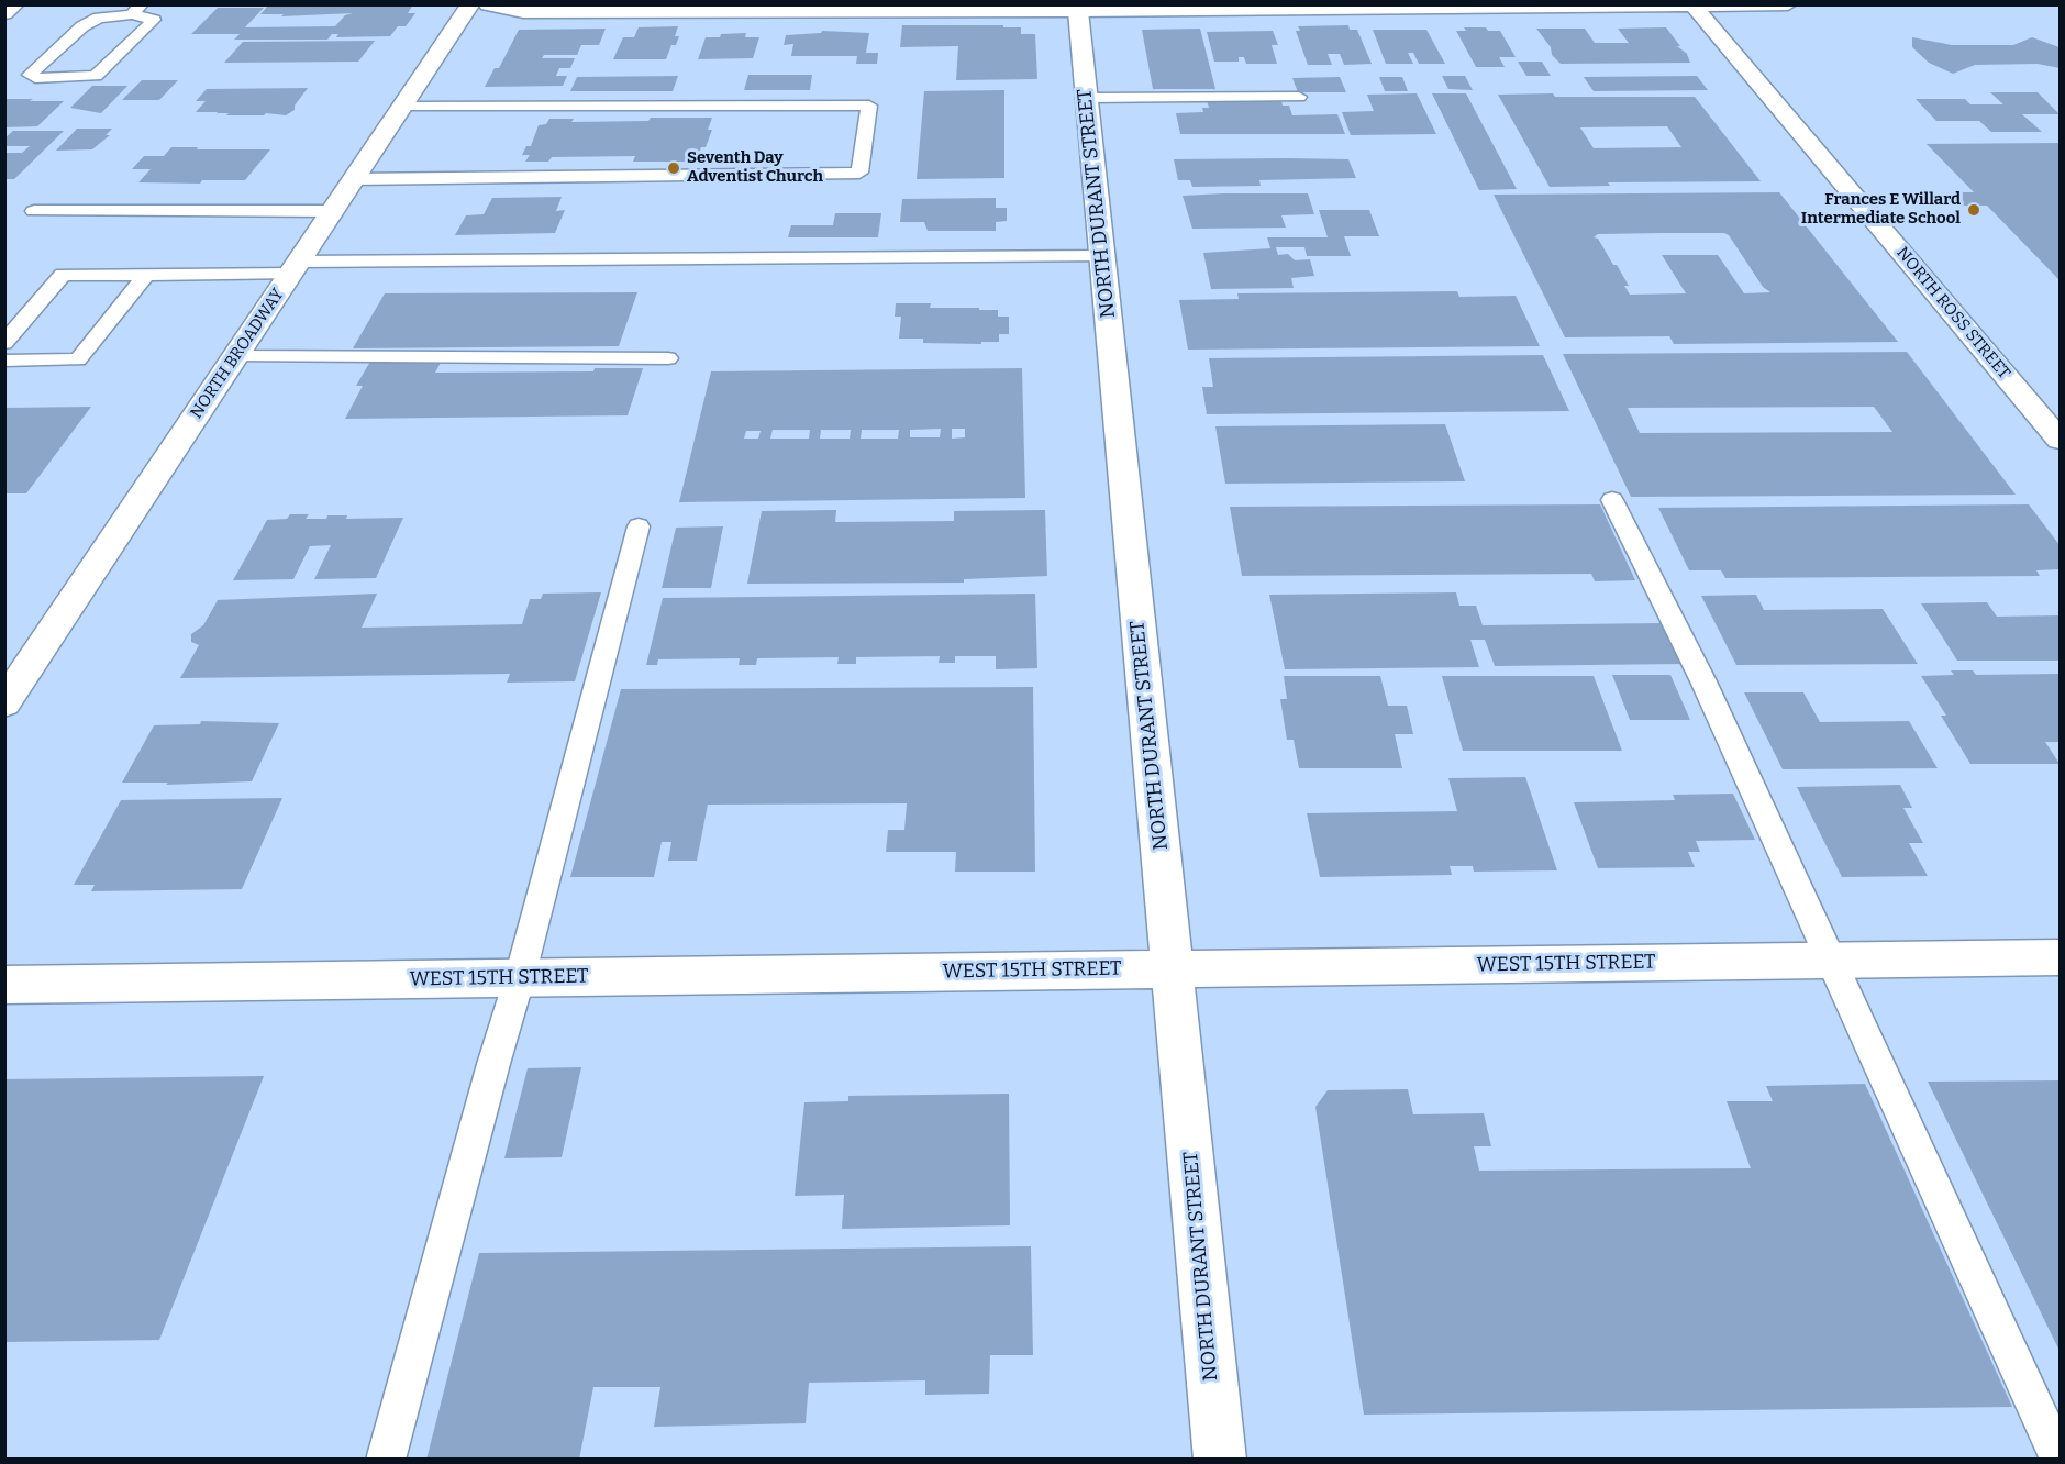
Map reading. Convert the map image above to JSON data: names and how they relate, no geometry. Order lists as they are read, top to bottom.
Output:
{
  "streets": {
    "street": [
      "NORTH DURANT STREET",
      "NORTH ROSS STREET",
      "NORTH BROADWAY",
      "WEST 15TH STREET"
    ]
  },
  "crossings": [
    ["NORTH DURANT STREET", "WEST 15TH STREET"]
  ],
  "places": ["Seventh Day Adventist Church", "Frances E Willard Intermediate School"]
}
